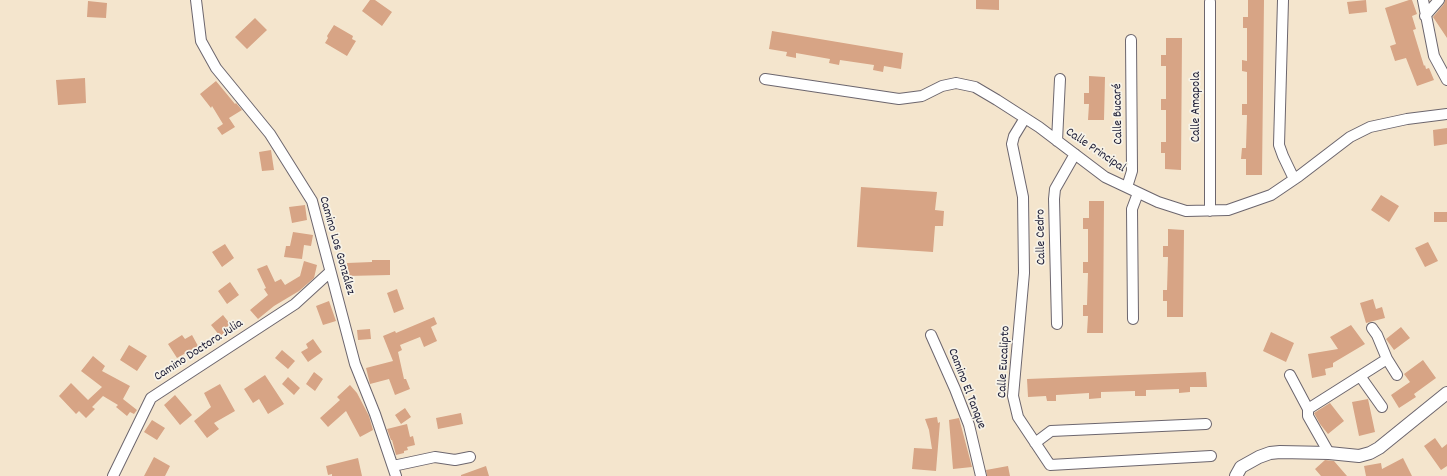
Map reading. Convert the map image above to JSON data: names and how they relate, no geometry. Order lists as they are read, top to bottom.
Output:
{
  "streets": {
    "street": [
      "Calle Amapola",
      "Calle Bucaré",
      "Calle Principal",
      "Calle Cedro",
      "Camino Los González",
      "Camino Doctora Julia",
      "Calle Eucalipto",
      "Camino El Tanque"
    ]
  },
  "crossings": [
    ["Calle Amapola", "Calle Principal"],
    ["Calle Bucaré", "Calle Principal"],
    ["Calle Principal", "Calle Cedro"],
    ["Calle Principal", "Calle Eucalipto"],
    ["Camino Los González", "Camino Doctora Julia"]
  ]
}
